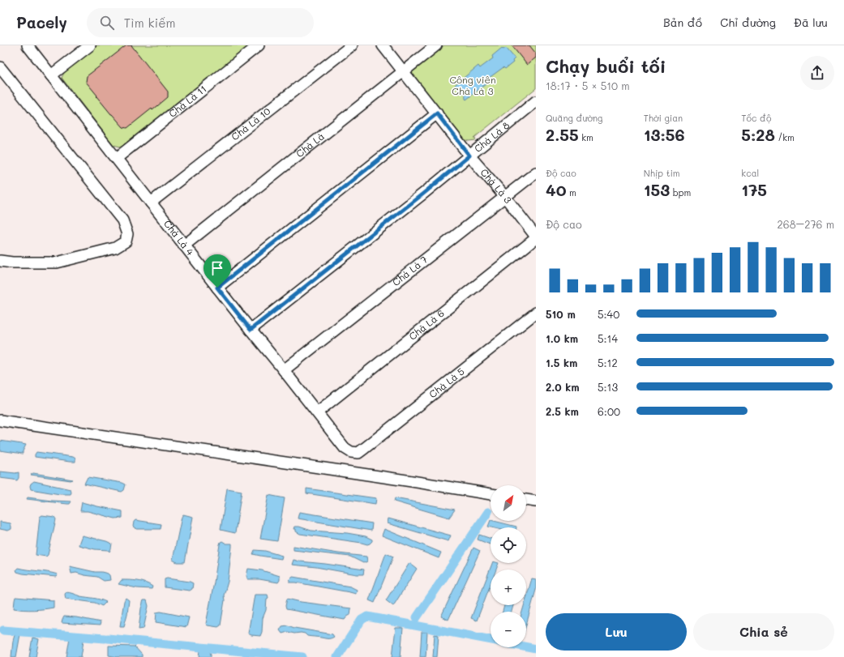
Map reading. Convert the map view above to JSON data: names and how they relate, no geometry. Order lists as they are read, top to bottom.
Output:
{
  "streets": {
    "street": [
      "Chà Là 11",
      "Chà Là 10",
      "Chà Là 8",
      "Chà Là",
      "Chà Là 3",
      "Chà Là 4",
      "Chà Là 7",
      "Chà Là 6",
      "Chà Là 5"
    ]
  },
  "crossings": [
    ["Chà Là 11", "Chà Là 4"],
    ["Chà Là 10", "Chà Là 4"],
    ["Chà Là 8", "Chà Là 3"],
    ["Chà Là 8", "Chà Là 4"],
    ["Chà Là", "Chà Là 3"],
    ["Chà Là", "Chà Là 4"],
    ["Chà Là 3", "Chà Là 7"],
    ["Chà Là 3", "Chà Là 6"],
    ["Chà Là 4", "Chà Là 7"],
    ["Chà Là 4", "Chà Là 6"],
    ["Chà Là 4", "Chà Là 5"]
  ],
  "parks": ["Công viên Chà Là 3"],
  "north": "top right",
  "page": {
    "header": "Pacely",
    "search": "Tìm kiếm",
    "nav": ["Bản đồ", "Chỉ đường", "Đã lưu"],
    "heading": ["Chạy buổi tối", "18:17 · 5 × 510 m"],
    "stats": [
      ["Quãng đường", "2.55 km"],
      ["Thời gian", "13:56"],
      ["Tốc độ", "5:28 /km"],
      ["Độ cao", "40 m"],
      ["Nhịp tim", "153 bpm"],
      ["kcal", "175"]
    ],
    "chart": ["Độ cao", "268–276 m"],
    "list": [
      {
        "name": "510 m",
        "note": "5:40"
      },
      {
        "name": "1.0 km",
        "note": "5:14"
      },
      {
        "name": "1.5 km",
        "note": "5:12"
      },
      {
        "name": "2.0 km",
        "note": "5:13"
      },
      {
        "name": "2.5 km",
        "note": "6:00"
      }
    ],
    "map_buttons": ["+", "−"],
    "buttons": ["Lưu", "Chia sẻ"]
  }
}
